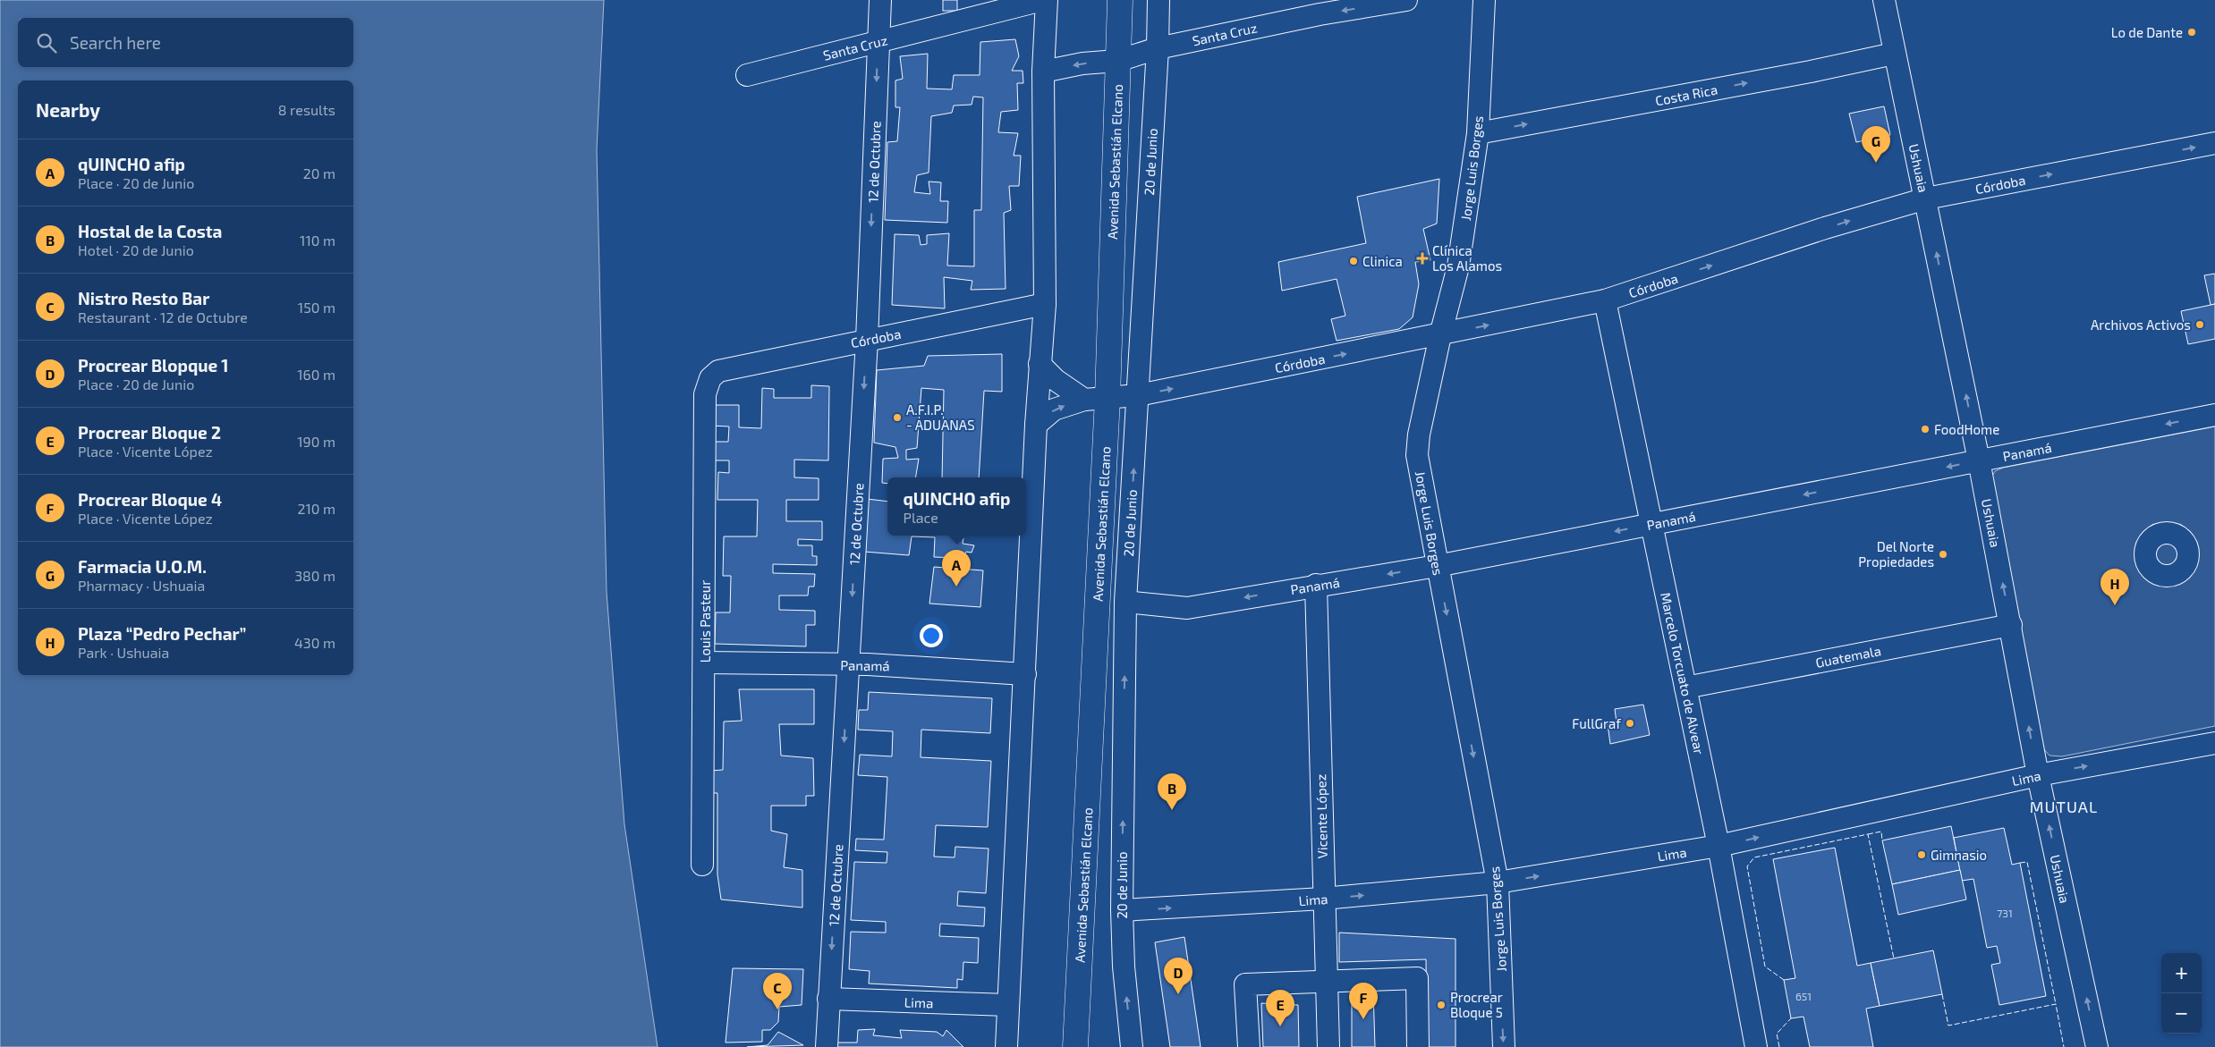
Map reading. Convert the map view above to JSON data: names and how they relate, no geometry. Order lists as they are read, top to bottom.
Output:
{
  "streets": {
    "main road": ["Avenida Sebastián Elcano"],
    "street": [
      "Santa Cruz",
      "Costa Rica",
      "12 de Octubre",
      "20 de Junio",
      "Jorge Luis Borges",
      "Ushuaia",
      "Córdoba",
      "Panamá",
      "Louis Pasteur",
      "Guatemala",
      "Marcelo Torcuato de Alvear",
      "Lima",
      "Vicente López"
    ]
  },
  "crossings": [
    ["Santa Cruz", "12 de Octubre"],
    ["Santa Cruz", "Avenida Sebastián Elcano"],
    ["Santa Cruz", "20 de Junio"],
    ["Costa Rica", "Jorge Luis Borges"],
    ["Costa Rica", "Ushuaia"],
    ["12 de Octubre", "Córdoba"],
    ["12 de Octubre", "Panamá"],
    ["12 de Octubre", "Lima"],
    ["Avenida Sebastián Elcano", "Córdoba"],
    ["20 de Junio", "Córdoba"],
    ["20 de Junio", "Panamá"],
    ["20 de Junio", "Lima"],
    ["Jorge Luis Borges", "Córdoba"],
    ["Jorge Luis Borges", "Panamá"],
    ["Jorge Luis Borges", "Lima"],
    ["Ushuaia", "Córdoba"],
    ["Ushuaia", "Panamá"],
    ["Ushuaia", "Guatemala"],
    ["Ushuaia", "Lima"],
    ["Córdoba", "Louis Pasteur"],
    ["Córdoba", "Marcelo Torcuato de Alvear"],
    ["Panamá", "Louis Pasteur"],
    ["Panamá", "Marcelo Torcuato de Alvear"],
    ["Panamá", "Vicente López"],
    ["Guatemala", "Marcelo Torcuato de Alvear"],
    ["Marcelo Torcuato de Alvear", "Lima"],
    ["Lima", "Vicente López"]
  ],
  "one_way": [
    "Costa Rica",
    "Jorge Luis Borges",
    "Ushuaia",
    "Córdoba",
    "Panamá",
    "Lima"
  ],
  "districts": ["MUTUAL"],
  "places": {
    "other": [
      "Lo de Dante",
      "Clinica",
      "Archivos Activos",
      "A.F.I.P. - ADUANAS",
      "FoodHome",
      "Del Norte Propiedades",
      "FullGraf",
      "Gimnasio",
      "Procrear Bloque 5"
    ],
    "health": ["Clínica Los Alamos"]
  },
  "house_numbers": ["731", "651"],
  "page": {
    "search": "Search here",
    "heading": ["Nearby", "8 results"],
    "pins": [
      "G",
      "A",
      "H",
      "B",
      "D",
      "C",
      "F",
      "E"
    ],
    "list": [
      {
        "mark": "A",
        "name": "qUINCHO afip",
        "note": "Place · 20 de Junio",
        "value": "20 m"
      },
      {
        "mark": "B",
        "name": "Hostal de la Costa",
        "note": "Hotel · 20 de Junio",
        "value": "110 m"
      },
      {
        "mark": "C",
        "name": "Nistro Resto Bar",
        "note": "Restaurant · 12 de Octubre",
        "value": "150 m"
      },
      {
        "mark": "D",
        "name": "Procrear Blopque 1",
        "note": "Place · 20 de Junio",
        "value": "160 m"
      },
      {
        "mark": "E",
        "name": "Procrear Bloque 2",
        "note": "Place · Vicente López",
        "value": "190 m"
      },
      {
        "mark": "F",
        "name": "Procrear Bloque 4",
        "note": "Place · Vicente López",
        "value": "210 m"
      },
      {
        "mark": "G",
        "name": "Farmacia U.O.M.",
        "note": "Pharmacy · Ushuaia",
        "value": "380 m"
      },
      {
        "mark": "H",
        "name": "Plaza “Pedro Pechar”",
        "note": "Park · Ushuaia",
        "value": "430 m"
      }
    ],
    "popup": ["qUINCHO afip", "Place"],
    "map_buttons": ["+", "−"]
  }
}
